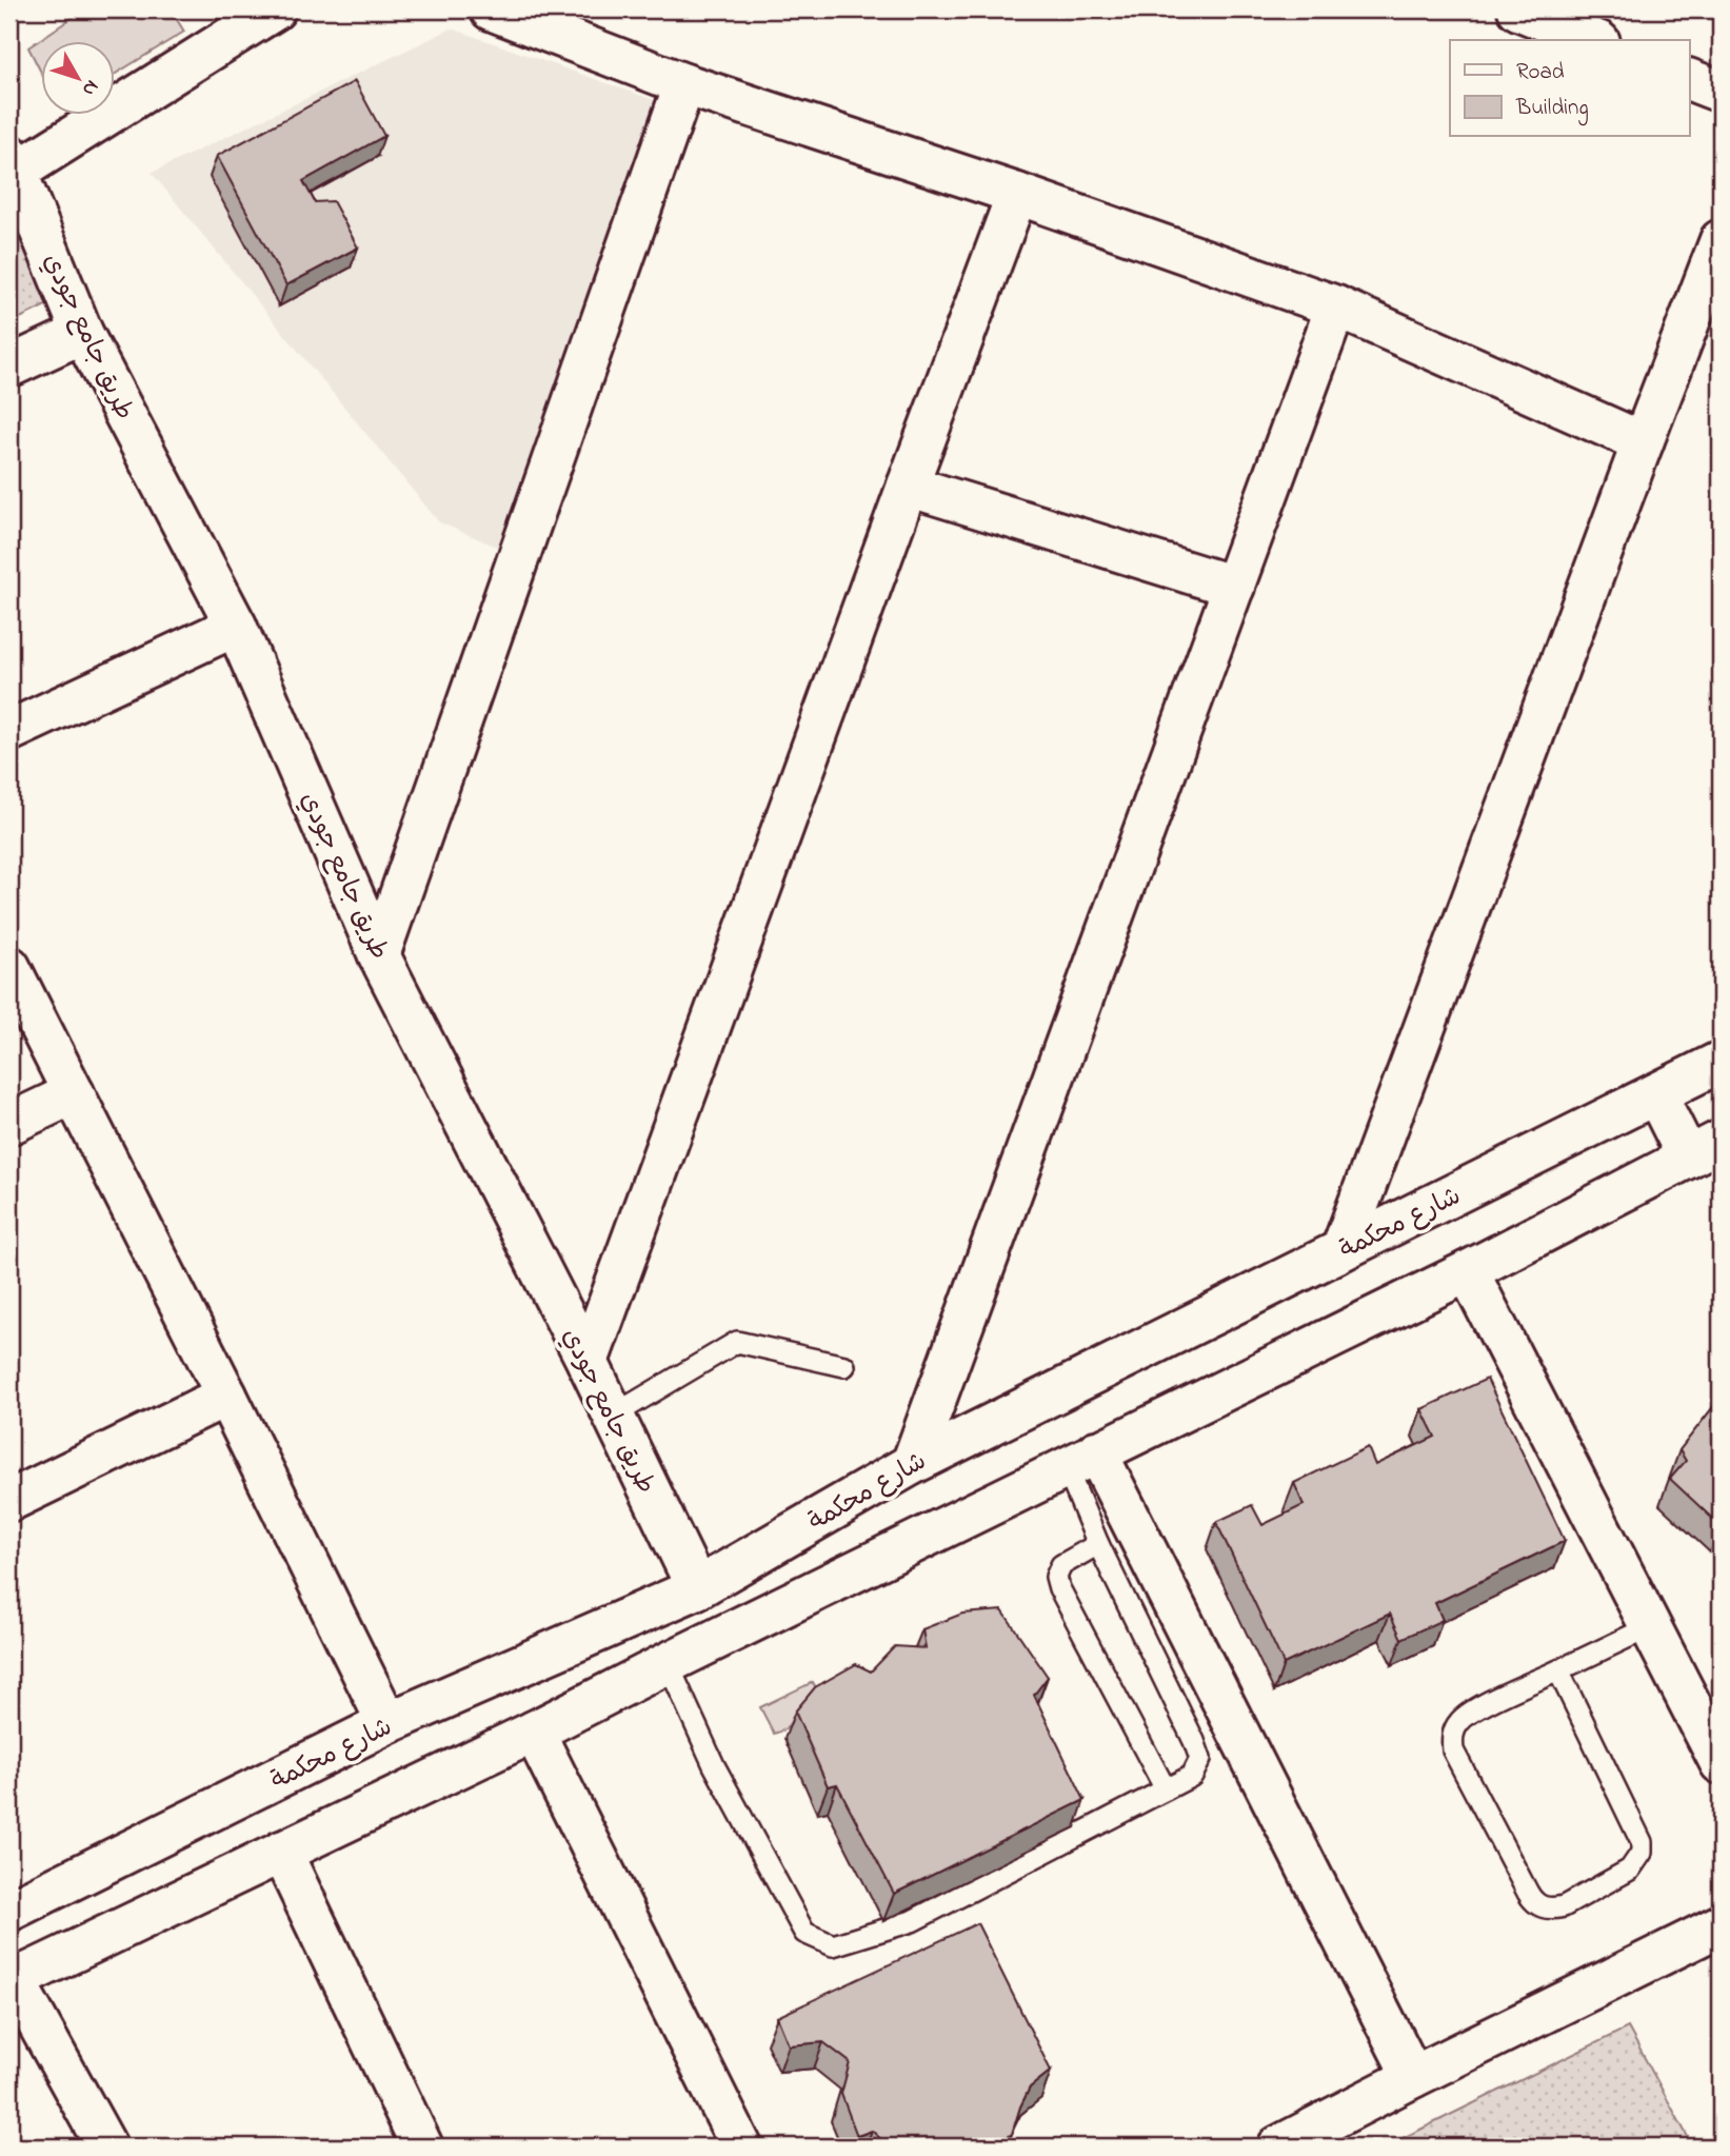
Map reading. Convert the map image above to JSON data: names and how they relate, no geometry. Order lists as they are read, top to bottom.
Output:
{
  "streets": {
    "street": ["طريق جامع جودي", "شارع محكمة"]
  },
  "crossings": [
    ["طريق جامع جودي", "شارع محكمة"]
  ],
  "legend": ["Road", "Building"],
  "north": "bottom right"
}
